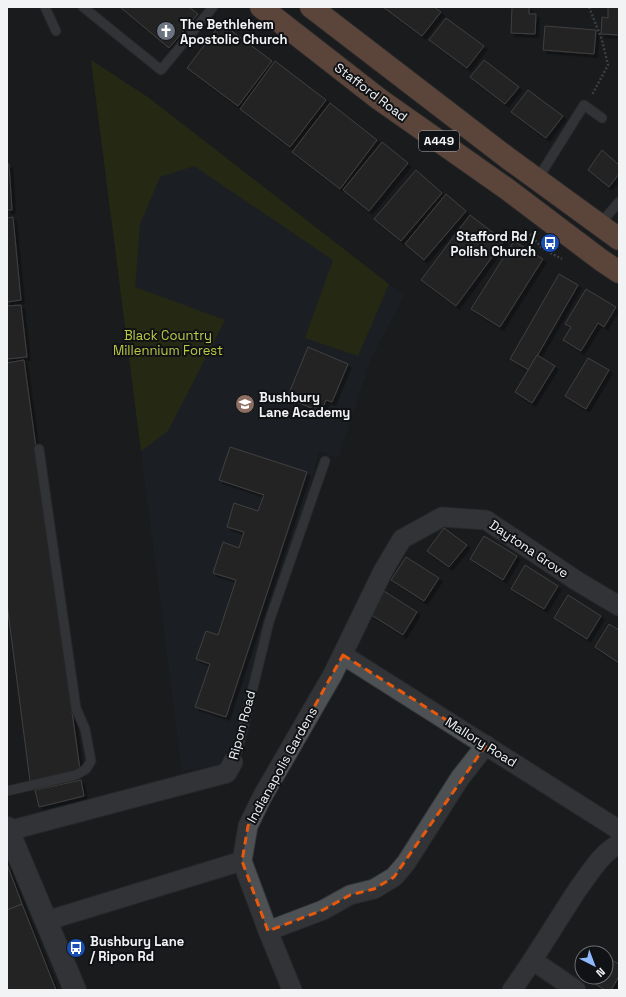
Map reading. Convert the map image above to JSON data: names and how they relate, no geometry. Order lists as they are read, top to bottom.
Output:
{
  "streets": {
    "highway": ["Stafford Road", "A449"],
    "street": [
      "Daytona Grove",
      "Ripon Road",
      "Mallory Road",
      "Indianapolis Gardens"
    ]
  },
  "crossings": [
    ["Daytona Grove", "Indianapolis Gardens"],
    ["Mallory Road", "Indianapolis Gardens"]
  ],
  "parks": ["Black Country Millennium Forest"],
  "places": {
    "church": ["The Bethlehem Apostolic Church"],
    "bus stop": ["Stafford Rd / Polish Church", "Bushbury Lane / Ripon Rd"],
    "school or university": ["Bushbury Lane Academy"]
  },
  "north": "bottom right"
}
